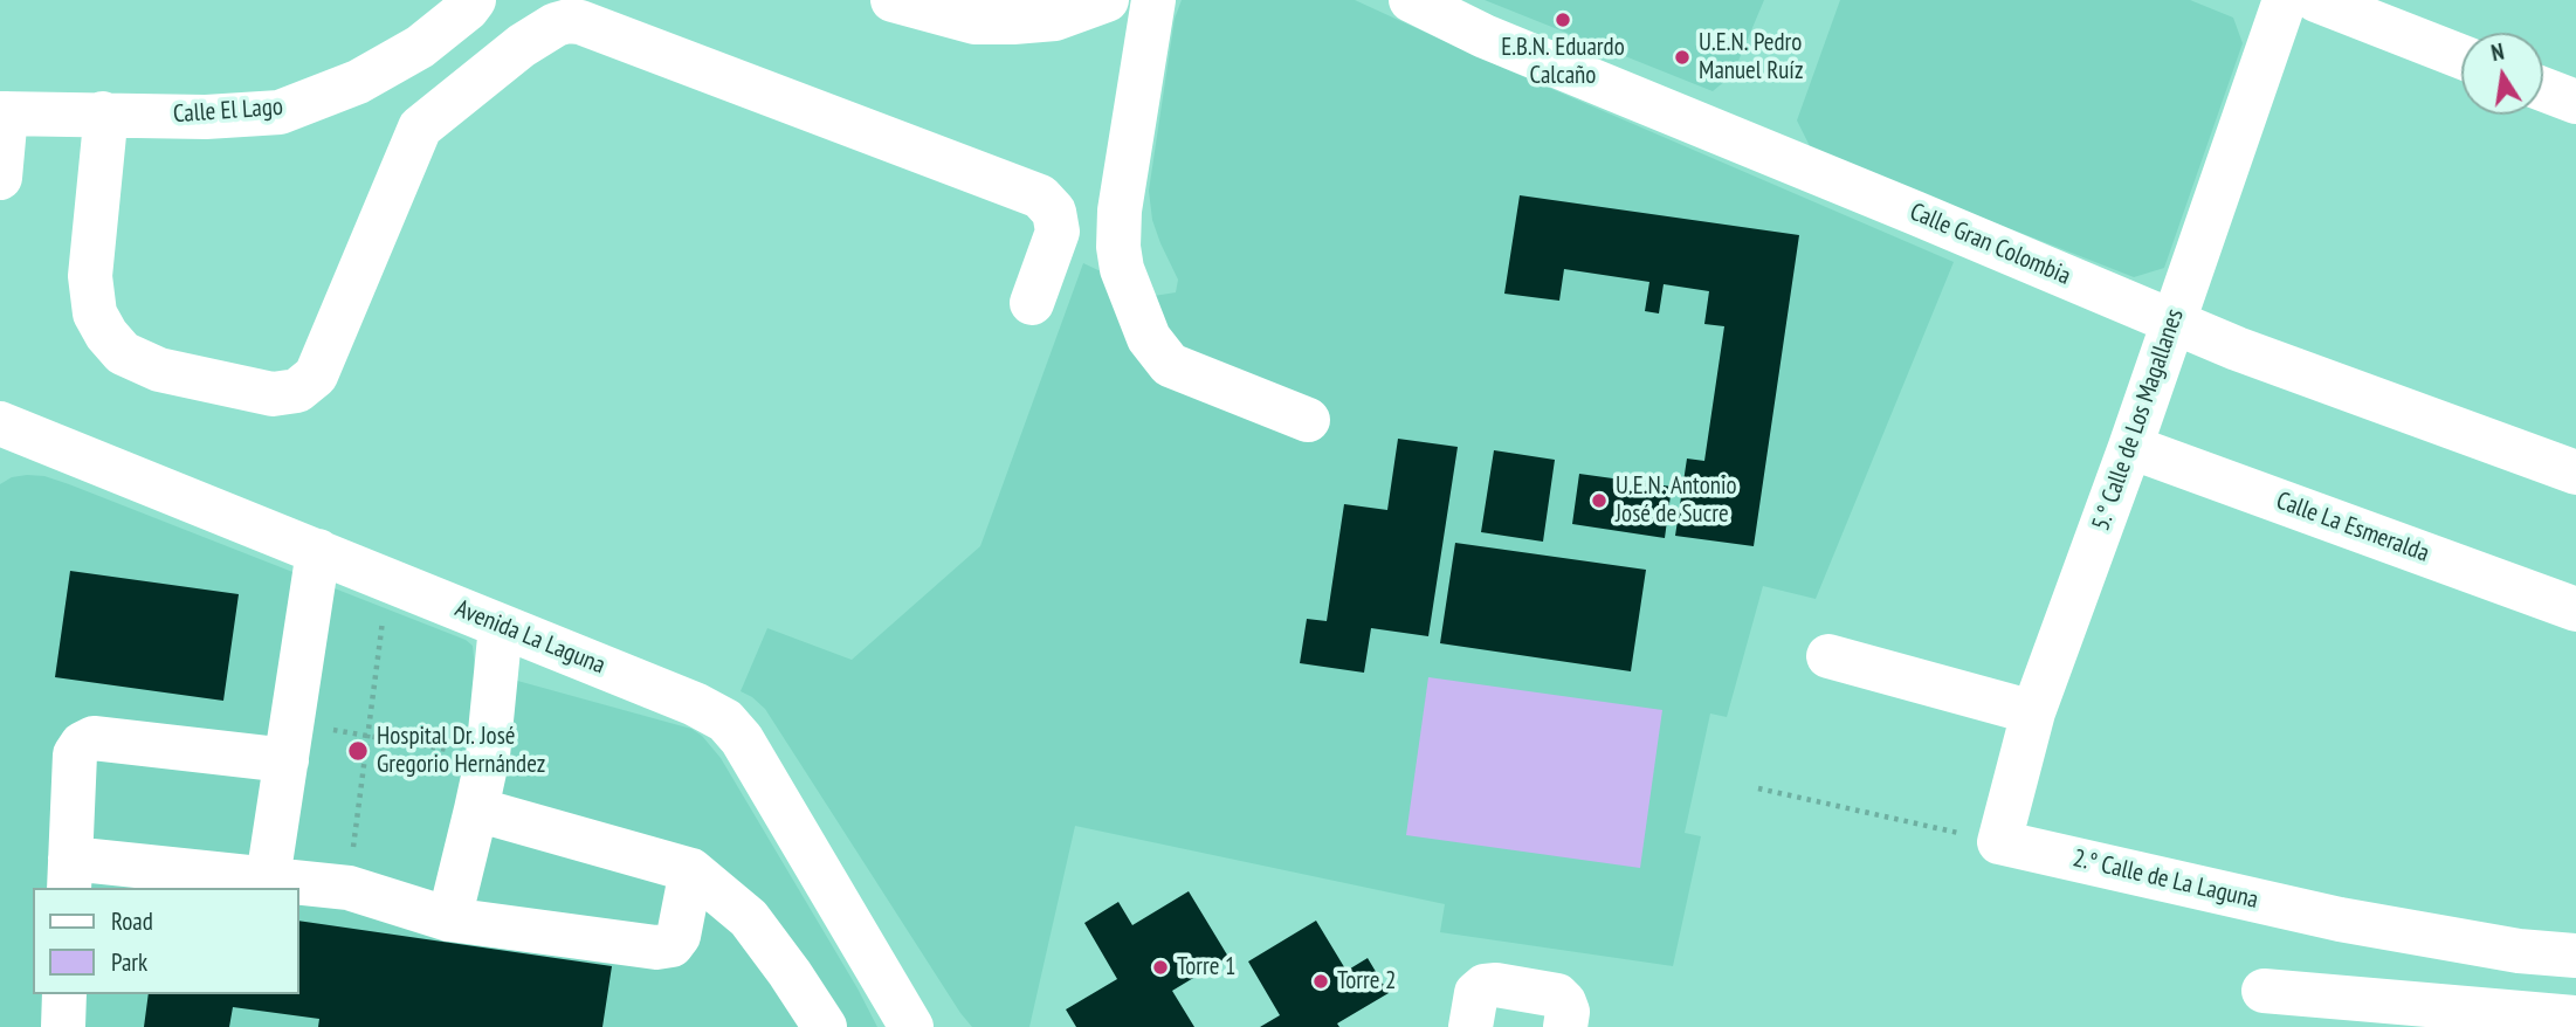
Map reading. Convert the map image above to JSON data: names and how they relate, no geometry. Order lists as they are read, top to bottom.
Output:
{
  "streets": {
    "street": [
      "Calle El Lago",
      "Calle Gran Colombia",
      "5.° Calle de Los Magallanes",
      "Calle La Esmeralda",
      "Avenida La Laguna",
      "2.° Calle de La Laguna"
    ]
  },
  "crossings": [
    ["Calle Gran Colombia", "5.° Calle de Los Magallanes"],
    ["5.° Calle de Los Magallanes", "Calle La Esmeralda"],
    ["5.° Calle de Los Magallanes", "2.° Calle de La Laguna"]
  ],
  "places": [
    "E.B.N. Eduardo Calcaño",
    "U.E.N. Pedro Manuel Ruíz",
    "U.E.N. Antonio José de Sucre",
    "Hospital Dr. José Gregorio Hernández",
    "Torre 1",
    "Torre 2"
  ],
  "legend": ["Road", "Park"],
  "north": "top"
}
